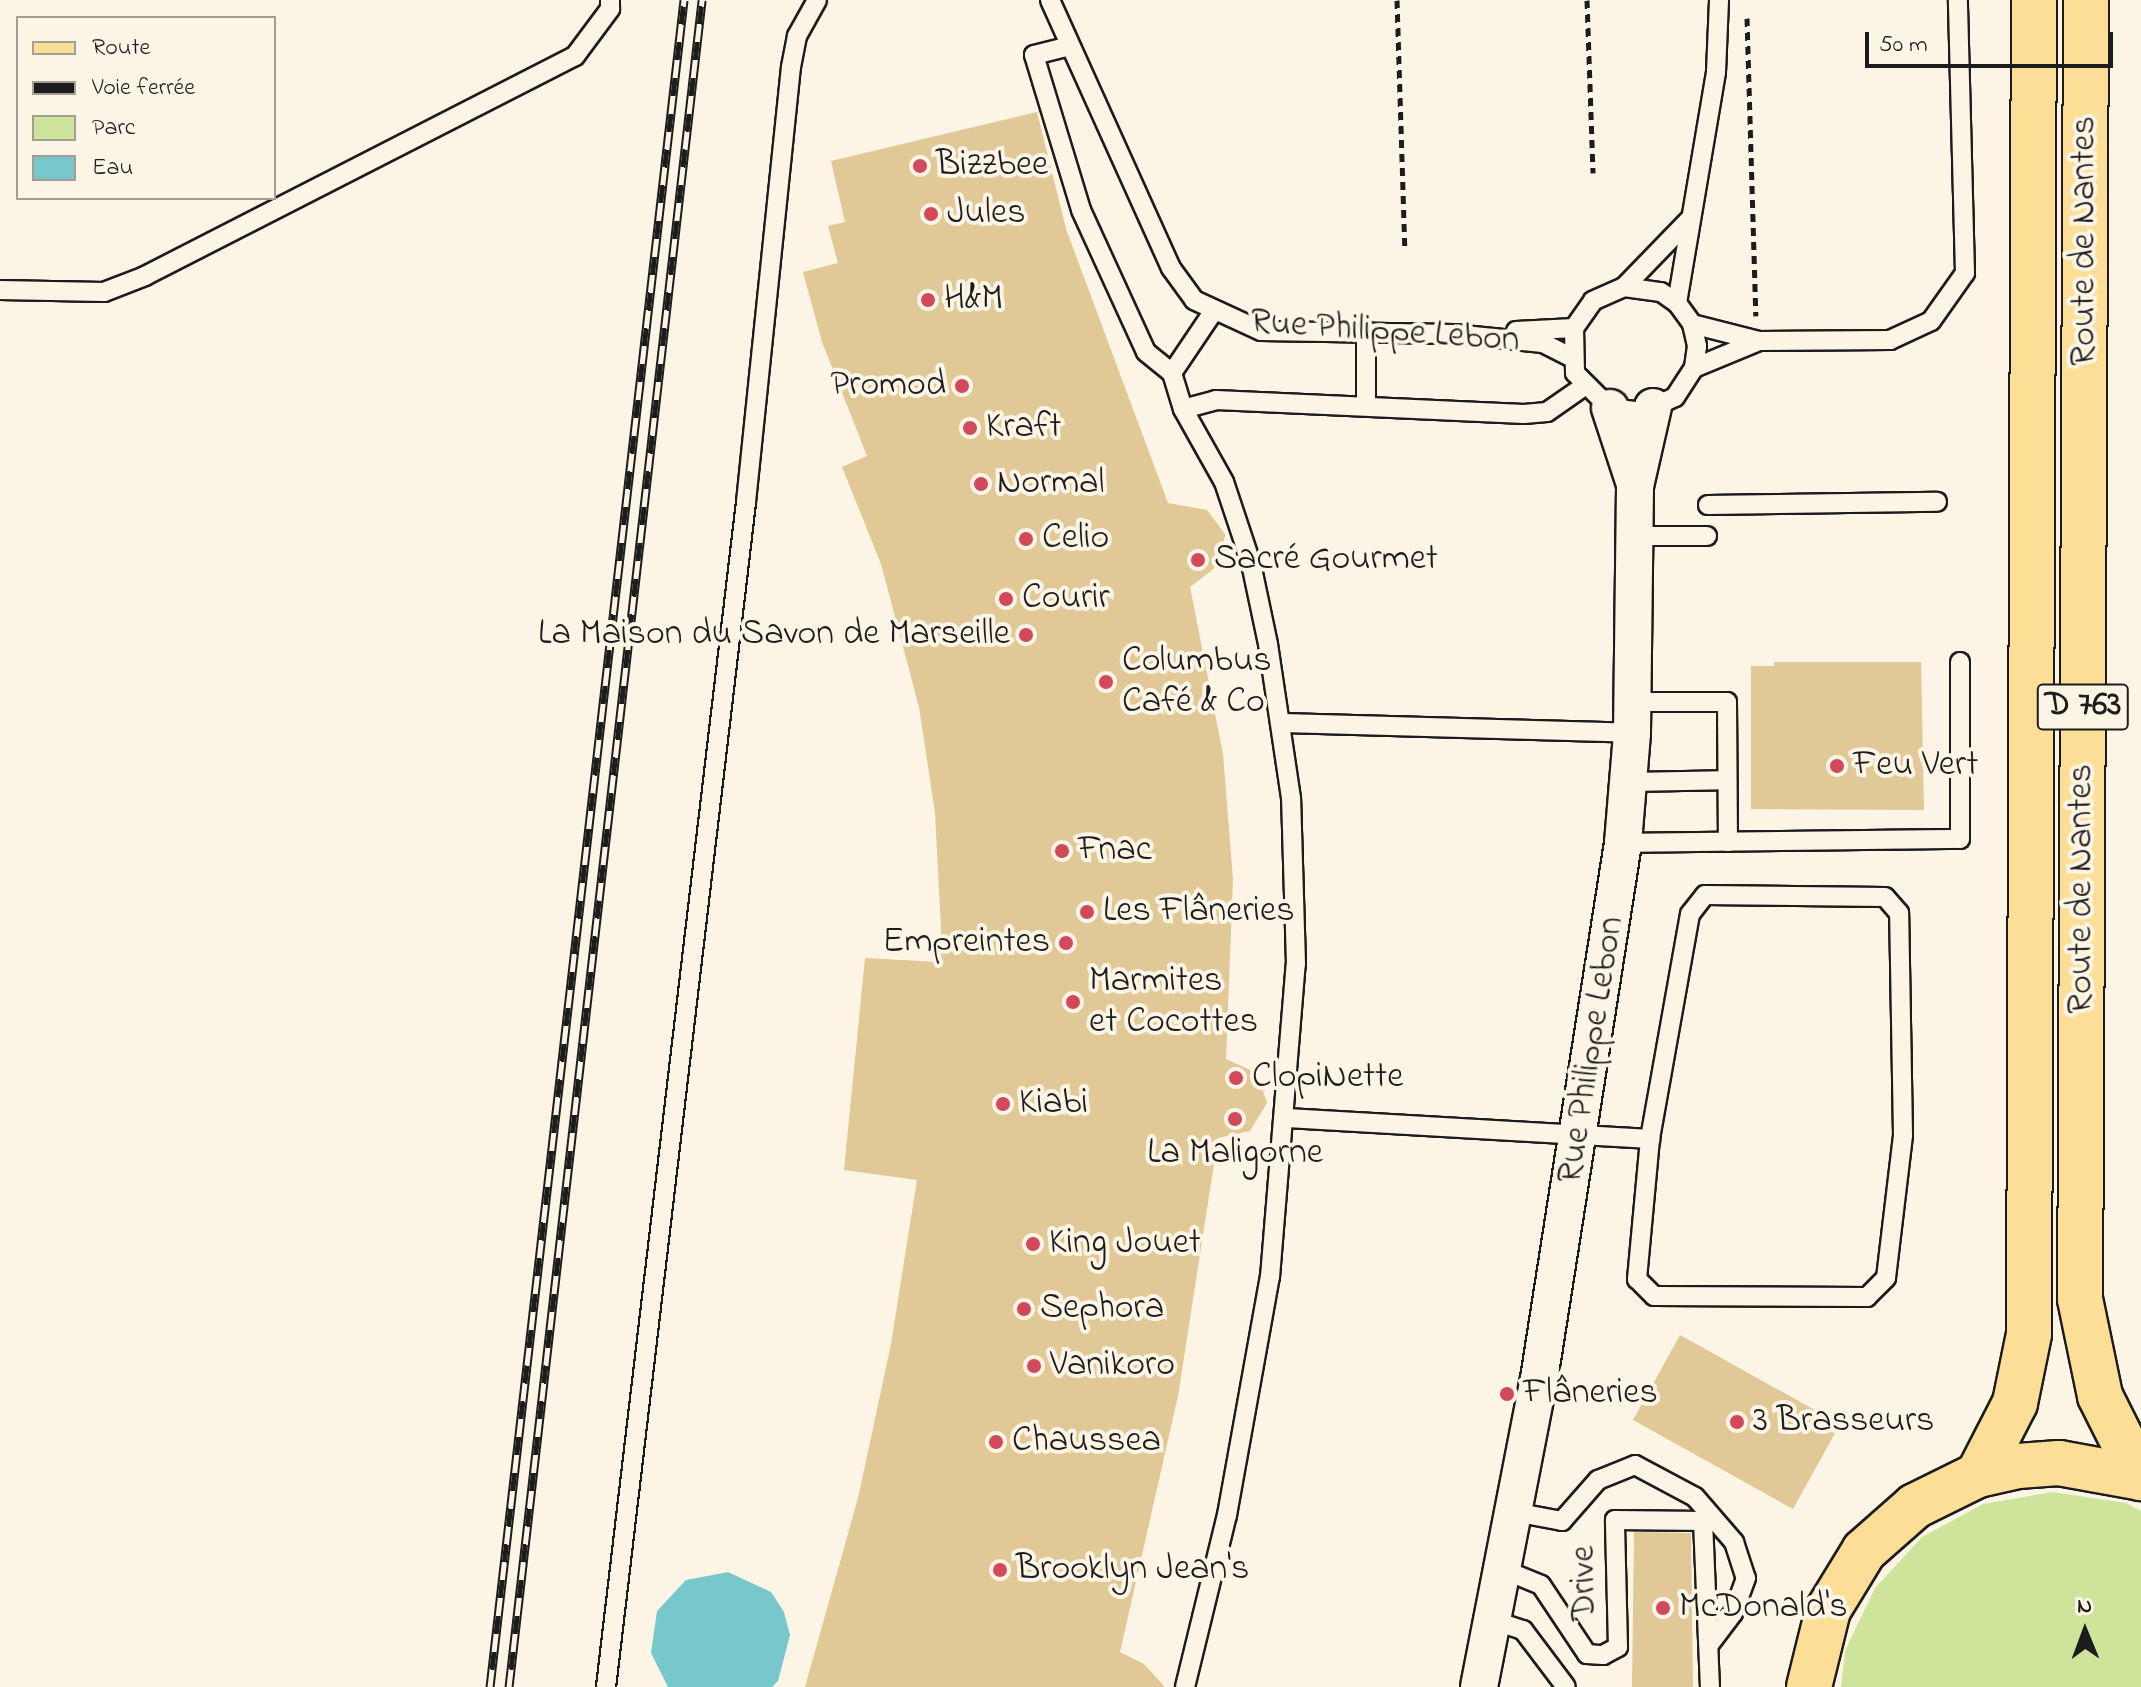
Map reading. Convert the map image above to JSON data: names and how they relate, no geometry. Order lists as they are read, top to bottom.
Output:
{
  "streets": {
    "main road": ["Route de Nantes", "D 763"],
    "street": ["Rue Philippe Lebon"],
    "lane": ["Drive"]
  },
  "crossings": [
    ["Rue Philippe Lebon", "Drive"]
  ],
  "places": [
    "Bizzbee",
    "Jules",
    "H&M",
    "Promod",
    "Kraft",
    "Normal",
    "Celio",
    "Sacré Gourmet",
    "Courir",
    "La Maison du Savon de Marseille",
    "Columbus Café & Co",
    "Feu Vert",
    "Fnac",
    "Les Flâneries",
    "Empreintes",
    "Marmites et Cocottes",
    "ClopiNette",
    "Kiabi",
    "La Maligorne",
    "King Jouet",
    "Sephora",
    "Vanikoro",
    "Flâneries",
    "3 Brasseurs",
    "Chaussea",
    "Brooklyn Jean's",
    "McDonald's"
  ],
  "legend": [
    "Route",
    "Voie ferrée",
    "Parc",
    "Eau"
  ],
  "scale_bar": "50 m",
  "north": "top"
}
